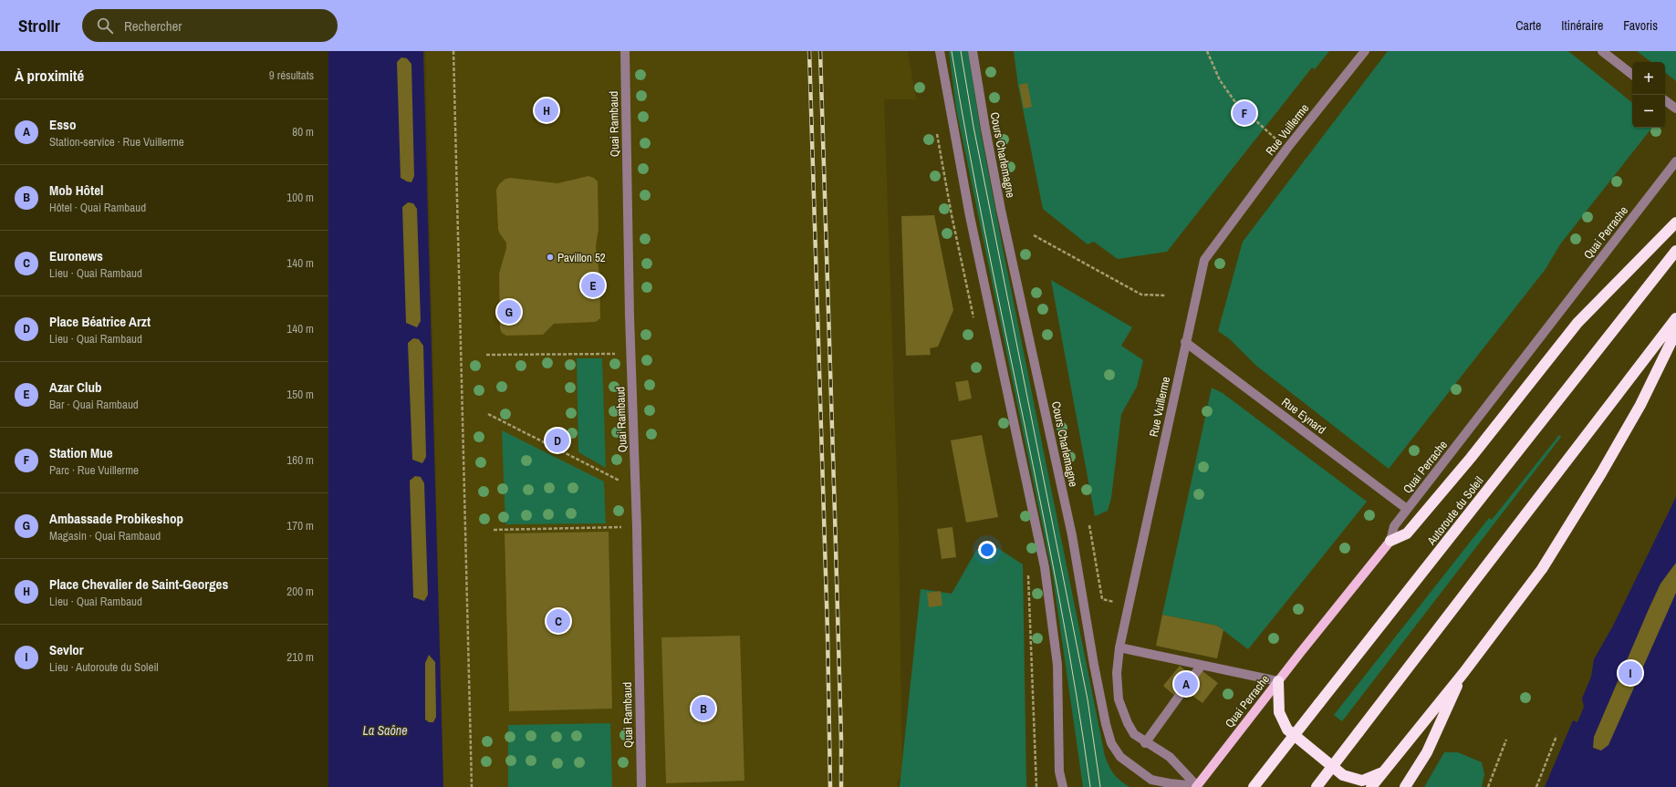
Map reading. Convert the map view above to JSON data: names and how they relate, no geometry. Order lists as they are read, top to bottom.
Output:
{
  "streets": {
    "highway": ["Autoroute du Soleil"],
    "main road": ["Quai Perrache"],
    "street": [
      "Quai Rambaud",
      "Rue Vuillerme",
      "Cours Charlemagne",
      "Rue Eynard"
    ]
  },
  "crossings": [
    ["Rue Vuillerme", "Cours Charlemagne"],
    ["Rue Vuillerme", "Quai Perrache"],
    ["Rue Vuillerme", "Rue Eynard"],
    ["Cours Charlemagne", "Quai Perrache"],
    ["Quai Perrache", "Rue Eynard"]
  ],
  "water": ["La Saône"],
  "places": ["Pavillon 52"],
  "page": {
    "header": "Strollr",
    "search": "Rechercher",
    "nav": ["Carte", "Itinéraire", "Favoris"],
    "heading": ["À proximité", "9 résultats"],
    "map_buttons": ["+", "−"],
    "pins": [
      "H",
      "F",
      "E",
      "G",
      "D",
      "C",
      "I",
      "A",
      "B"
    ],
    "list": [
      {
        "mark": "A",
        "name": "Esso",
        "note": "Station-service · Rue Vuillerme",
        "value": "80 m"
      },
      {
        "mark": "B",
        "name": "Mob Hôtel",
        "note": "Hôtel · Quai Rambaud",
        "value": "100 m"
      },
      {
        "mark": "C",
        "name": "Euronews",
        "note": "Lieu · Quai Rambaud",
        "value": "140 m"
      },
      {
        "mark": "D",
        "name": "Place Béatrice Arzt",
        "note": "Lieu · Quai Rambaud",
        "value": "140 m"
      },
      {
        "mark": "E",
        "name": "Azar Club",
        "note": "Bar · Quai Rambaud",
        "value": "150 m"
      },
      {
        "mark": "F",
        "name": "Station Mue",
        "note": "Parc · Rue Vuillerme",
        "value": "160 m"
      },
      {
        "mark": "G",
        "name": "Ambassade Probikeshop",
        "note": "Magasin · Quai Rambaud",
        "value": "170 m"
      },
      {
        "mark": "H",
        "name": "Place Chevalier de Saint-Georges",
        "note": "Lieu · Quai Rambaud",
        "value": "200 m"
      },
      {
        "mark": "I",
        "name": "Sevlor",
        "note": "Lieu · Autoroute du Soleil",
        "value": "210 m"
      }
    ]
  }
}
